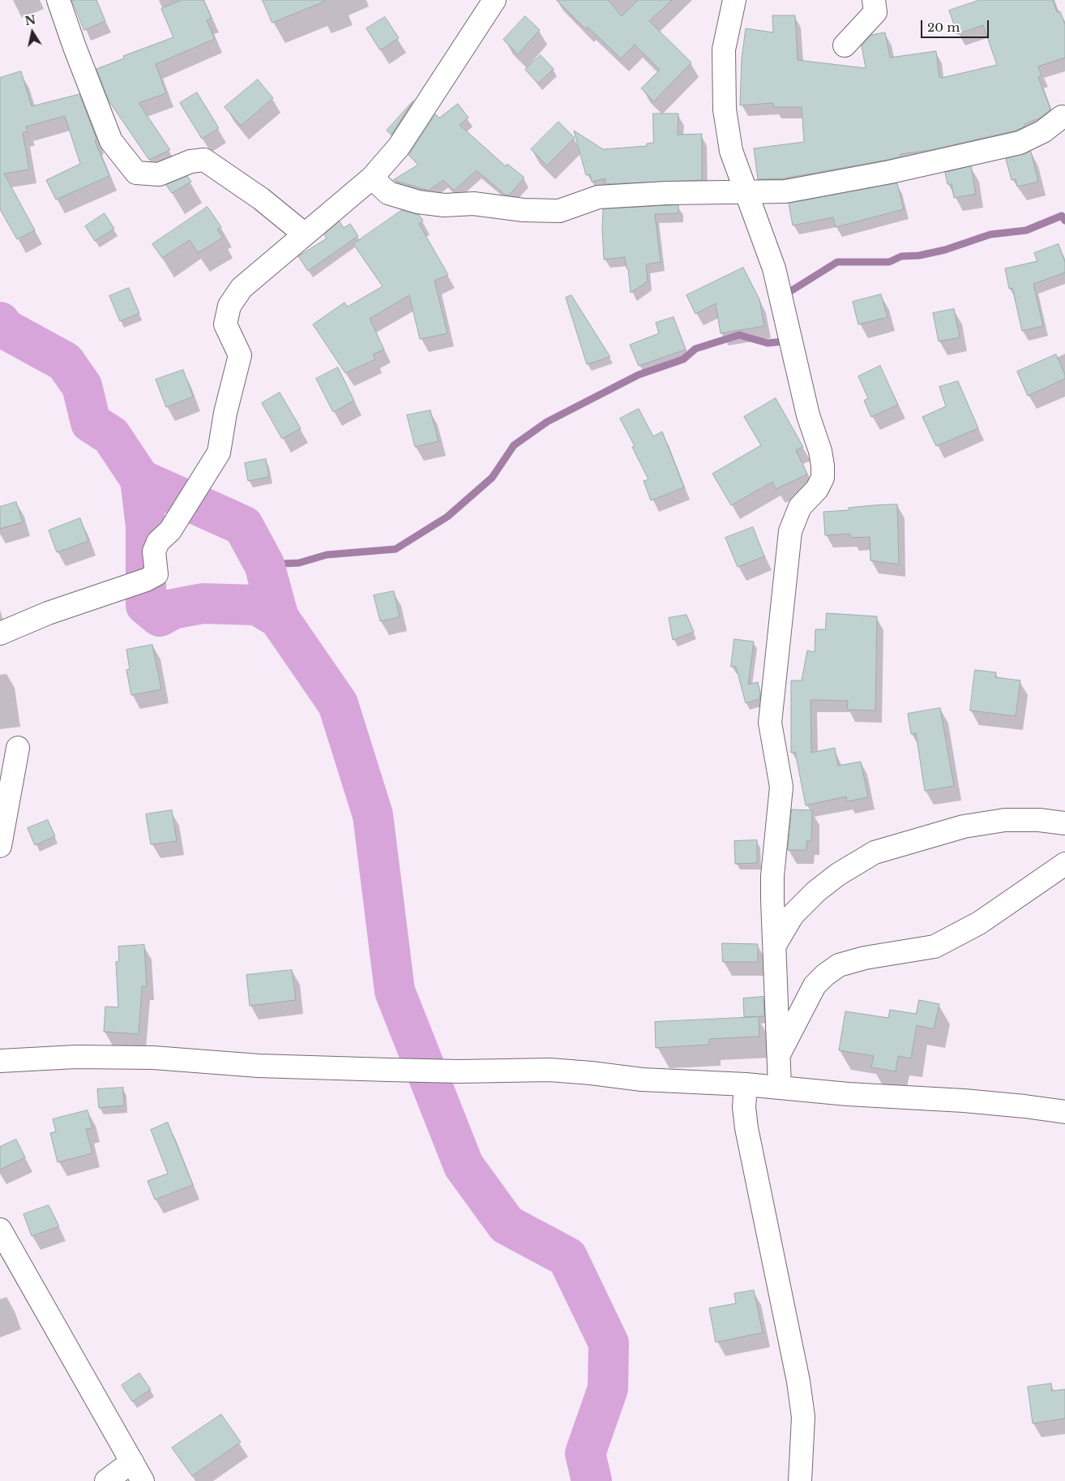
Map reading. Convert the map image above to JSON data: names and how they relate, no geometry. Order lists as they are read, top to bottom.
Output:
{
  "scale_bar": "20 m",
  "north": "top"
}
